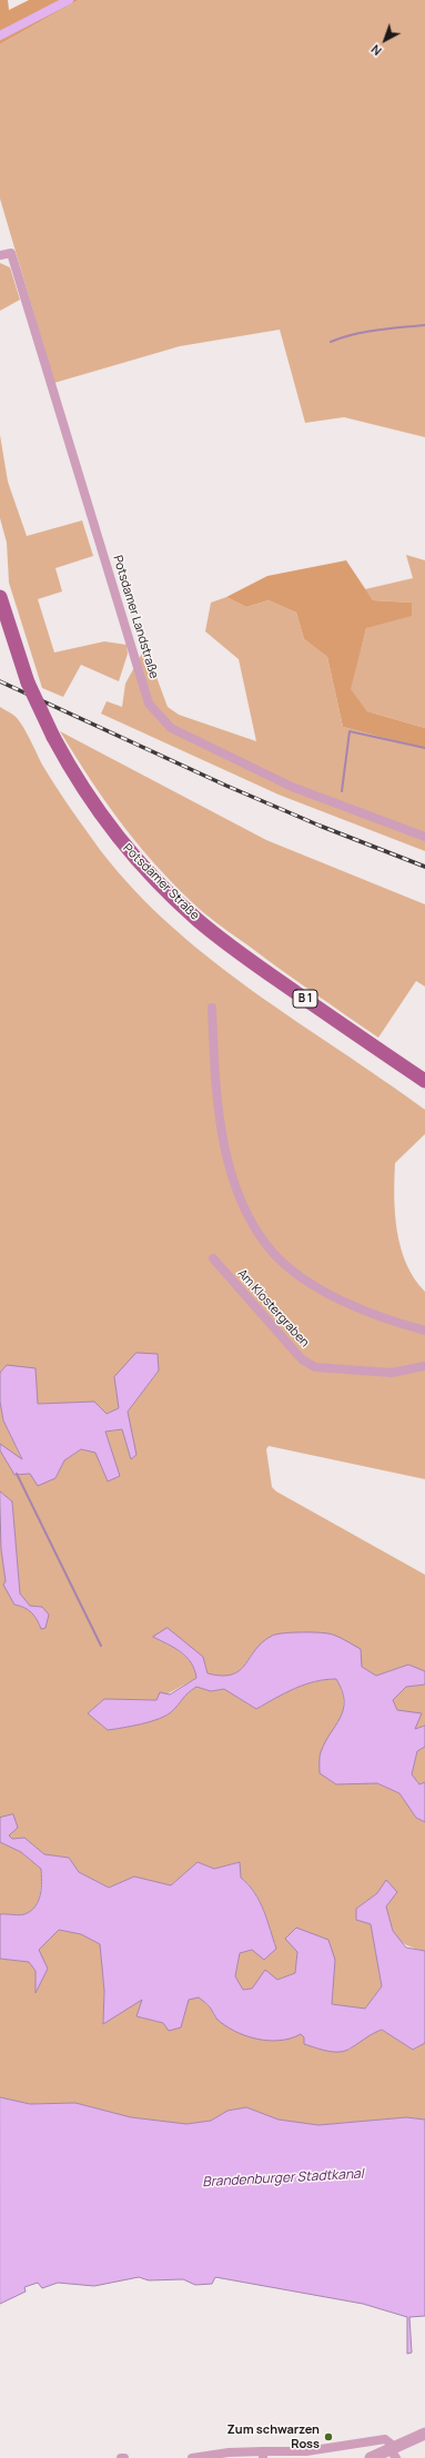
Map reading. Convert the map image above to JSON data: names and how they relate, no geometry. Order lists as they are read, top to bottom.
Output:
{
  "streets": {
    "main road": ["Potsdamer Straße", "B 1"],
    "street": ["Potsdamer Landstraße", "Am Klostergraben"]
  },
  "water": ["Brandenburger Stadtkanal"],
  "places": ["Zum schwarzen Ross"],
  "north": "bottom left"
}
